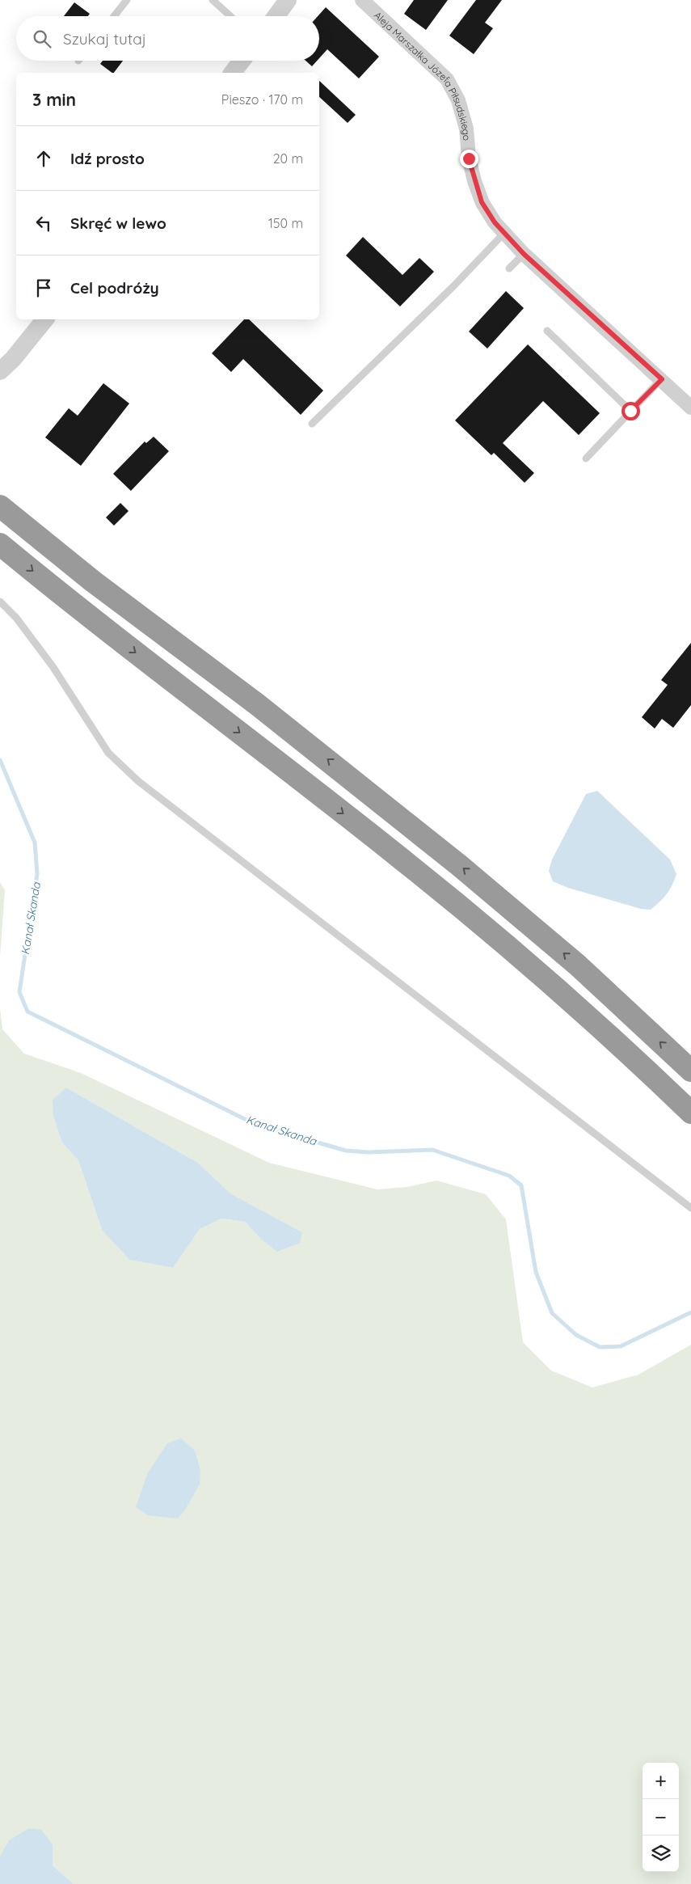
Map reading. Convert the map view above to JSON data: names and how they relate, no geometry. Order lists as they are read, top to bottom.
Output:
{
  "streets": {
    "street": ["Aleja Marszałka Józefa Piłsudskiego"]
  },
  "water": ["Kanał Skanda"],
  "page": {
    "search": "Szukaj tutaj",
    "heading": ["3 min", "Pieszo · 170 m"],
    "list": [
      ["Idź prosto", "20 m"],
      ["Skręć w lewo", "150 m"],
      "Cel podróży"
    ],
    "map_buttons": ["+", "−"]
  }
}
